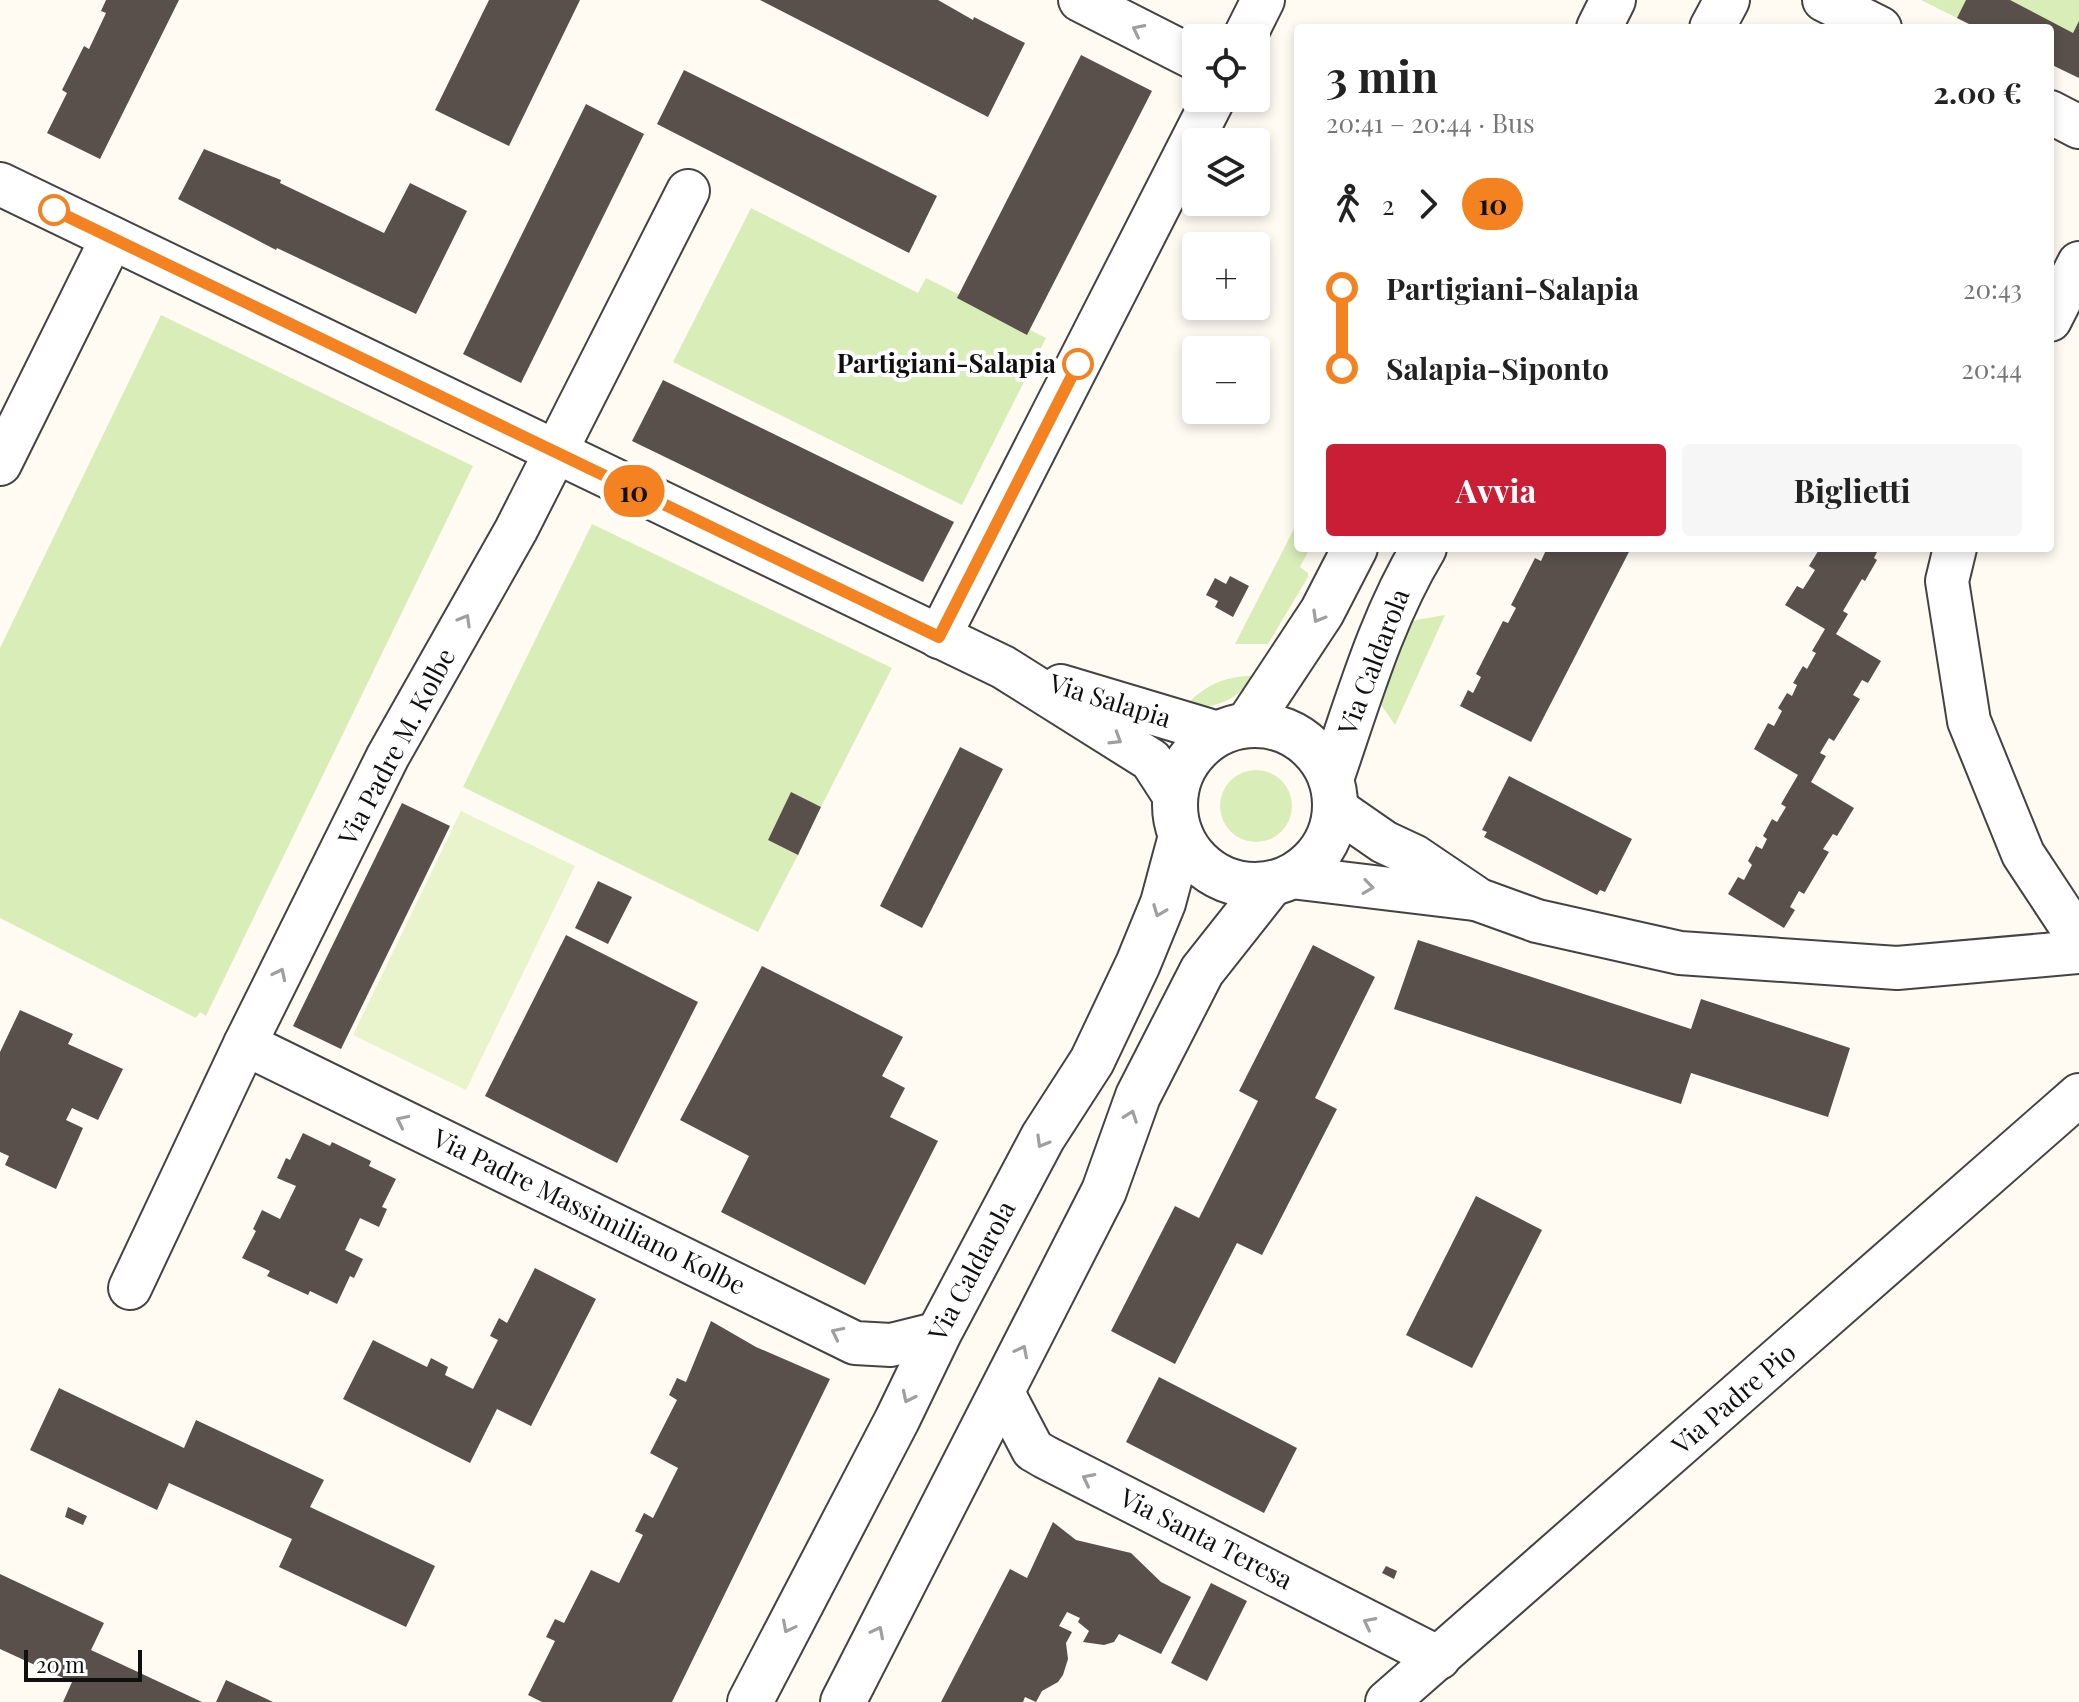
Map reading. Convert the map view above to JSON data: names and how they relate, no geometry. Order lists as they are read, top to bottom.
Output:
{
  "streets": {
    "street": [
      "Via Caldarola",
      "Via Salapia",
      "Via Padre M. Kolbe",
      "Via Padre Massimiliano Kolbe",
      "Via Padre Pio",
      "Via Santa Teresa"
    ]
  },
  "crossings": [
    ["Via Caldarola", "Via Salapia"],
    ["Via Caldarola", "Via Padre Massimiliano Kolbe"],
    ["Via Salapia", "Via Padre M. Kolbe"],
    ["Via Padre M. Kolbe", "Via Padre Massimiliano Kolbe"],
    ["Via Padre Pio", "Via Santa Teresa"]
  ],
  "one_way": ["Via Padre M. Kolbe", "Via Padre Massimiliano Kolbe", "Via Santa Teresa"],
  "places": ["Partigiani-Salapia"],
  "lines": ["bus line 10"],
  "scale_bar": "20 m",
  "page": {
    "on_map": "10",
    "map_buttons": ["+", "−"],
    "heading": ["3 min", "20:41 – 20:44 · Bus", "2.00 €"],
    "legs": ["2", "10"],
    "list": [
      {
        "name": "Partigiani-Salapia",
        "value": "20:43"
      },
      {
        "name": "Salapia-Siponto",
        "value": "20:44"
      }
    ],
    "buttons": ["Avvia", "Biglietti"],
    "scale": "20 m"
  }
}
